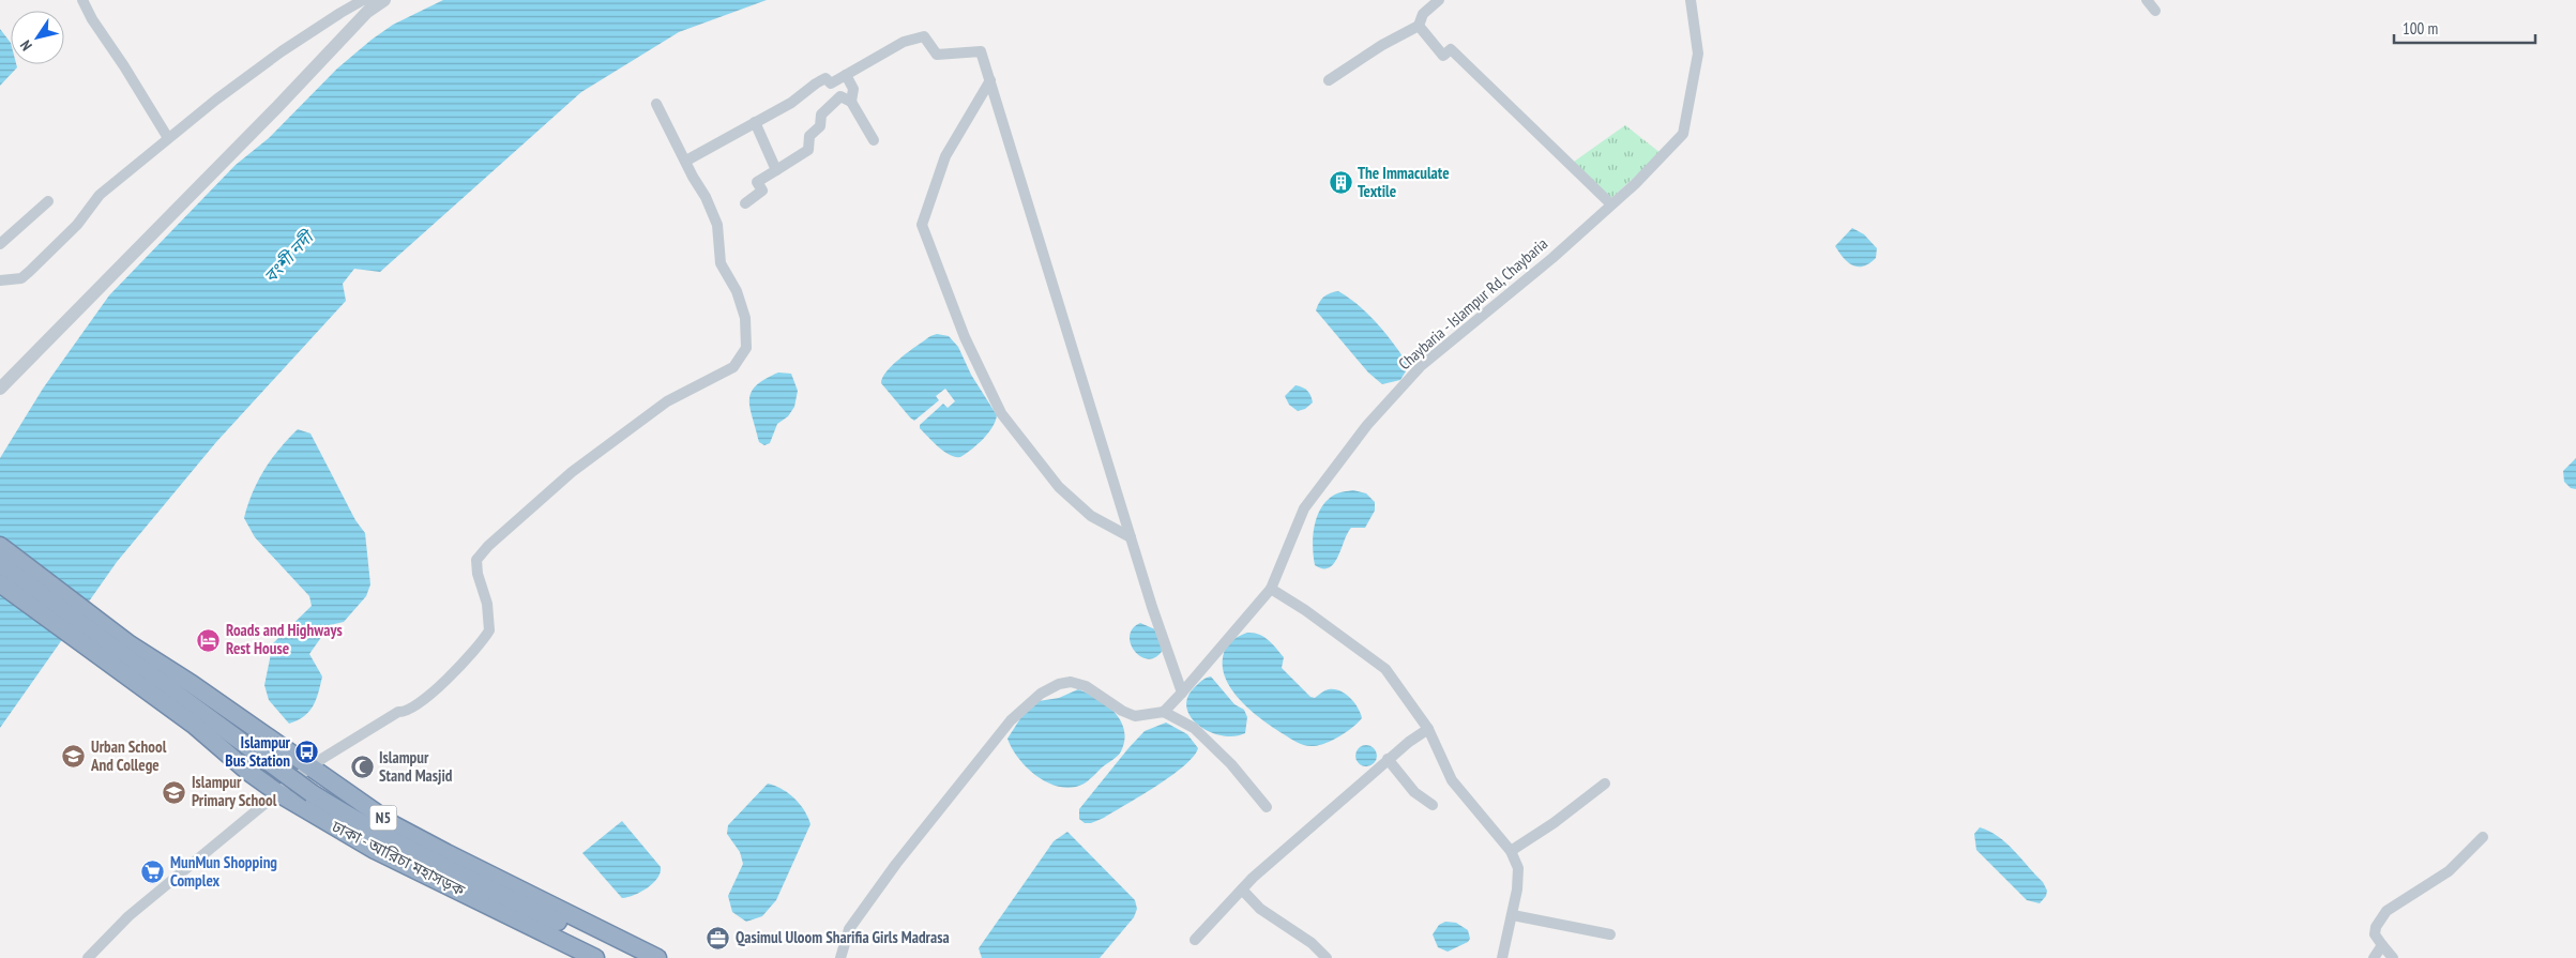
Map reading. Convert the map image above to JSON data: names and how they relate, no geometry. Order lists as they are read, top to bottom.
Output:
{
  "streets": {
    "highway": ["N5", "ঢাকা - আরিচা মহাসড়ক"],
    "street": ["Chaybaria - Islampur Rd, Chaybaria"]
  },
  "crossings": [
    ["N5", "ঢাকা - আরিচা মহাসড়ক"]
  ],
  "water": ["বংশী নদী"],
  "places": {
    "building": ["The Immaculate Textile"],
    "hotel": ["Roads and Highways Rest House"],
    "bus stop": ["Islampur Bus Station"],
    "school or university": ["Urban School And College", "Islampur Primary School"],
    "mosque": ["Islampur Stand Masjid"],
    "supermarket": ["MunMun Shopping Complex"],
    "office": ["Qasimul Uloom Sharifia Girls Madrasa"]
  },
  "scale_bar": "100 m",
  "north": "bottom left"
}
